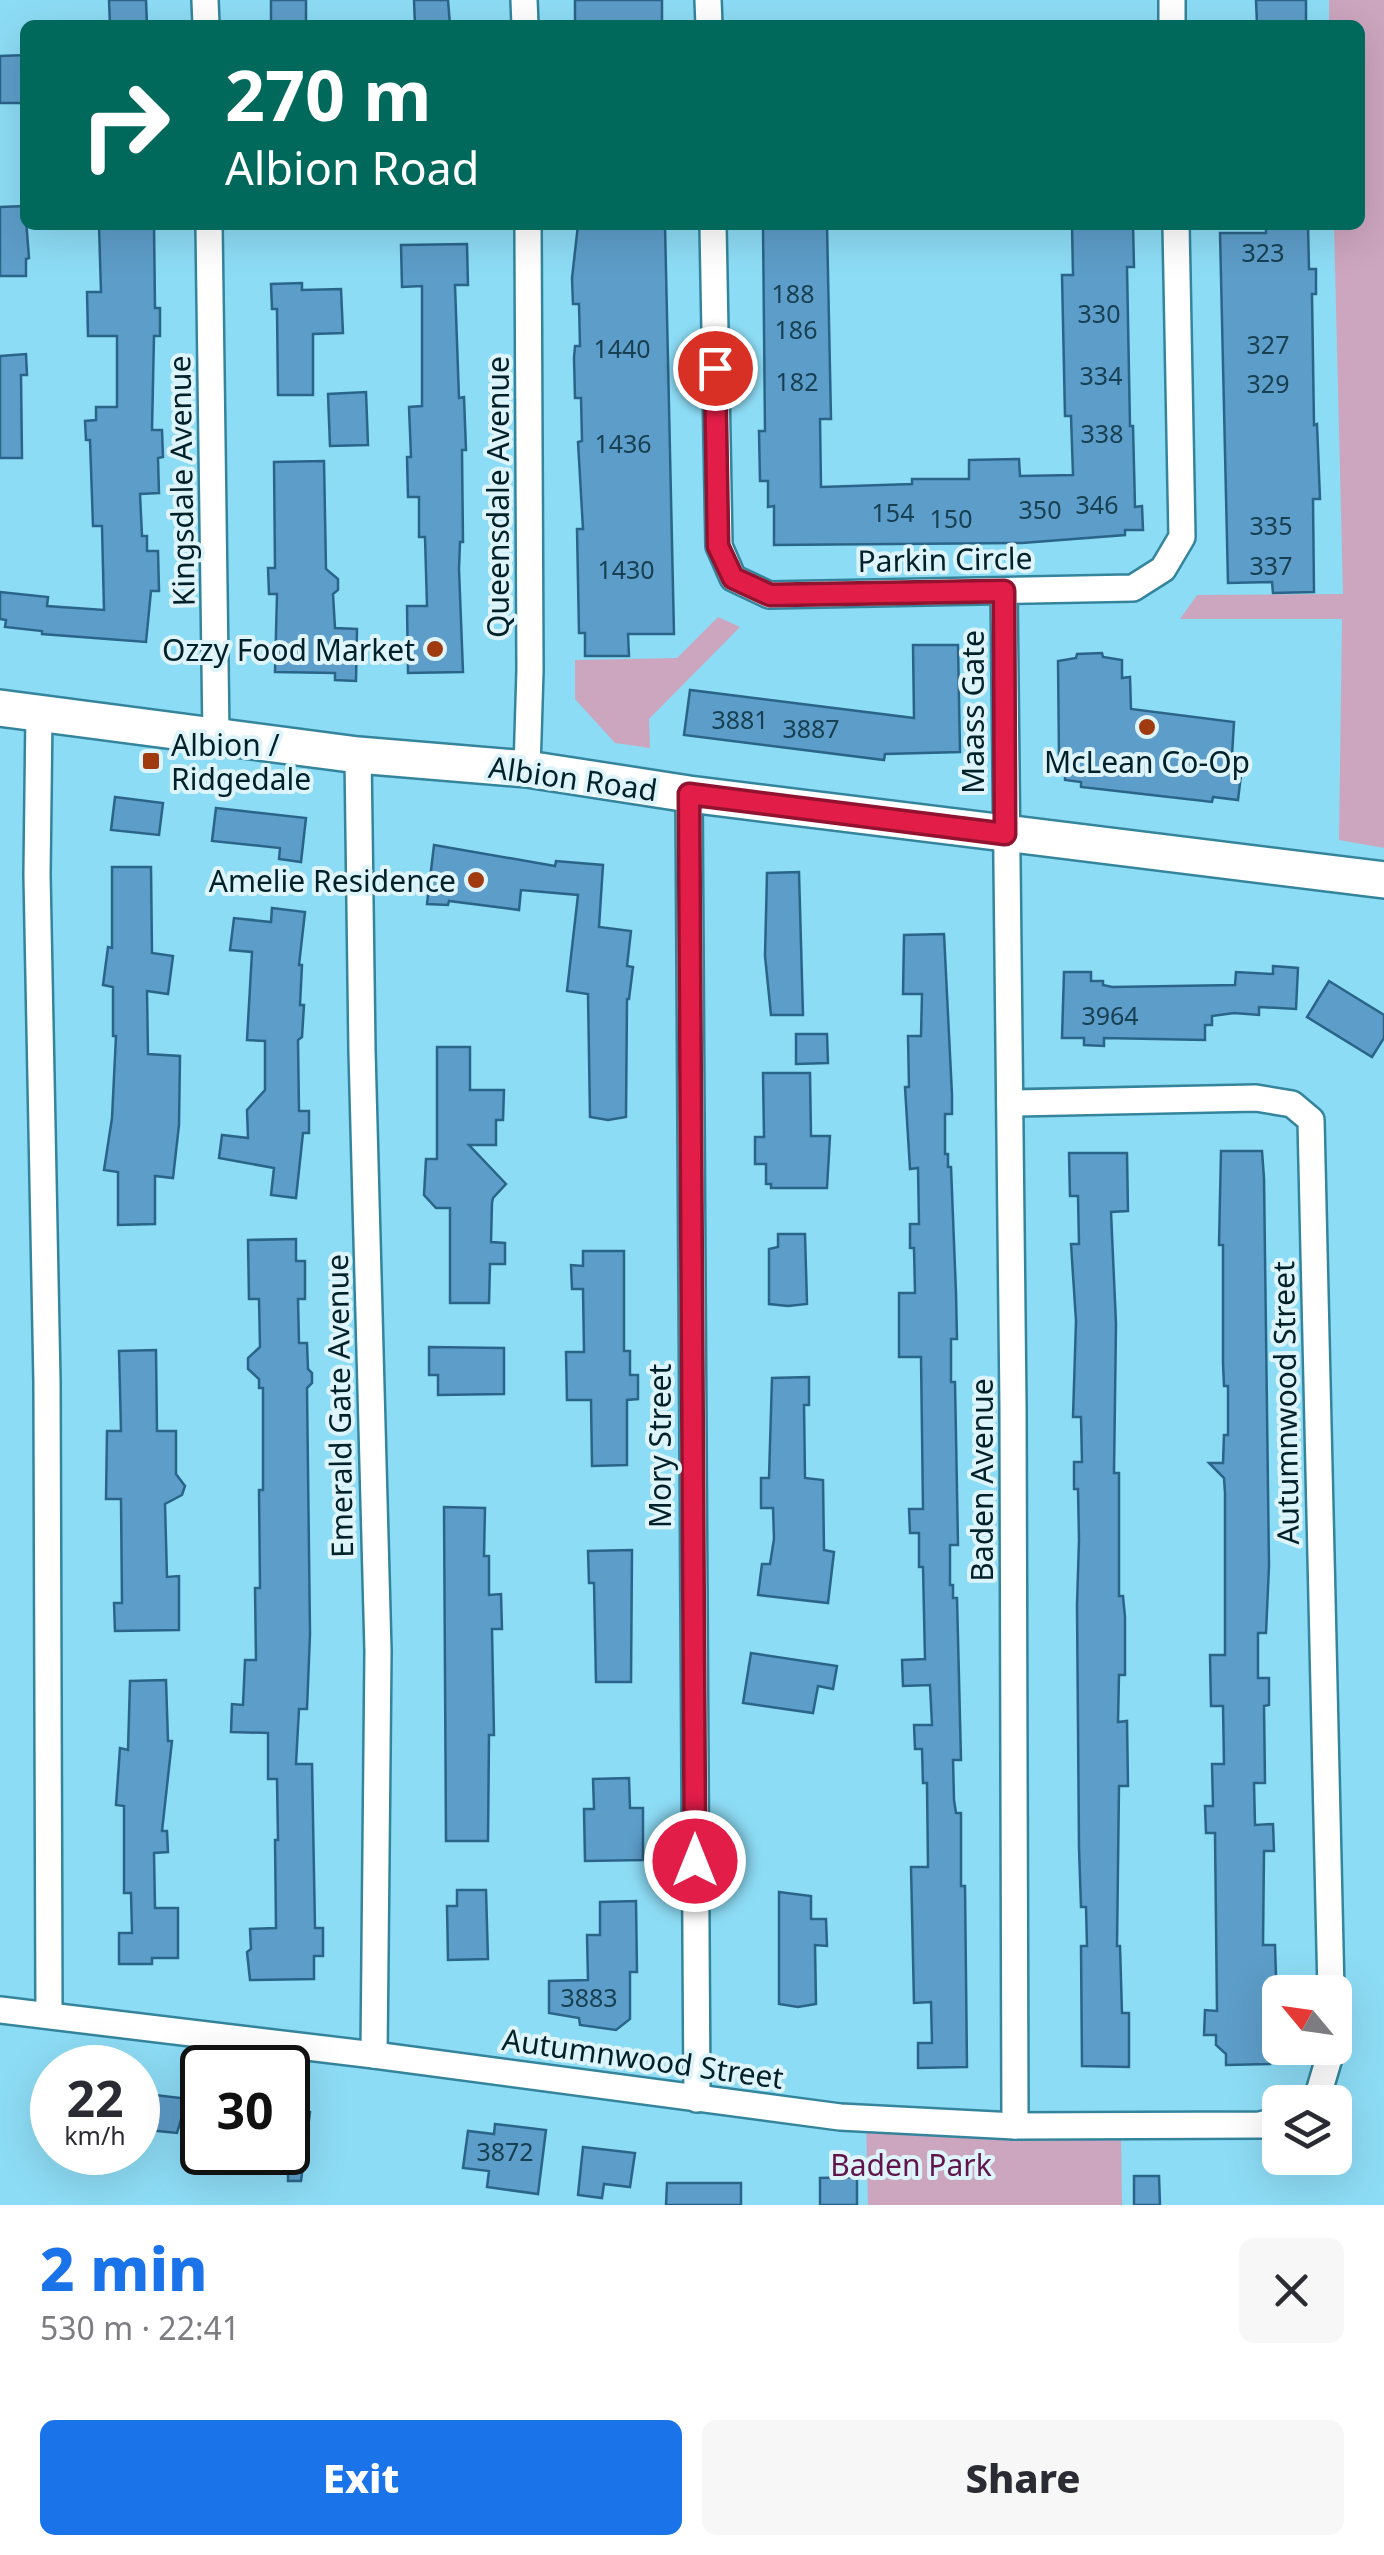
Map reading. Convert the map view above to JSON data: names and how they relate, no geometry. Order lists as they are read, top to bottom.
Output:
{
  "streets": {
    "street": [
      "Kingsdale Avenue",
      "Queensdale Avenue",
      "Parkin Circle",
      "Maass Gate",
      "Albion Road",
      "Autumnwood Street",
      "Emerald Gate Avenue",
      "Mory Street",
      "Baden Avenue"
    ]
  },
  "crossings": [
    ["Kingsdale Avenue", "Albion Road"],
    ["Queensdale Avenue", "Albion Road"],
    ["Parkin Circle", "Maass Gate"],
    ["Maass Gate", "Albion Road"],
    ["Maass Gate", "Baden Avenue"],
    ["Albion Road", "Emerald Gate Avenue"],
    ["Albion Road", "Mory Street"],
    ["Albion Road", "Baden Avenue"],
    ["Autumnwood Street", "Emerald Gate Avenue"],
    ["Autumnwood Street", "Mory Street"],
    ["Autumnwood Street", "Baden Avenue"]
  ],
  "parks": ["Baden Park"],
  "places": {
    "other": ["Ozzy Food Market", "McLean Co-Op", "Amelie Residence"],
    "transit": ["Albion / Ridgedale"]
  },
  "house_numbers": [
    "323",
    "188",
    "330",
    "186",
    "327",
    "1440",
    "334",
    "182",
    "329",
    "338",
    "1436",
    "346",
    "350",
    "154",
    "150",
    "335",
    "337",
    "1430",
    "3881",
    "3887",
    "3964",
    "3883",
    "3872"
  ],
  "north": "top left",
  "page": {
    "turn": ["270 m", "Albion Road"],
    "speed": "22 km/h",
    "limit": "30",
    "heading": ["2 min", "530 m · 22:41"],
    "buttons": ["Exit", "Share"]
  }
}
